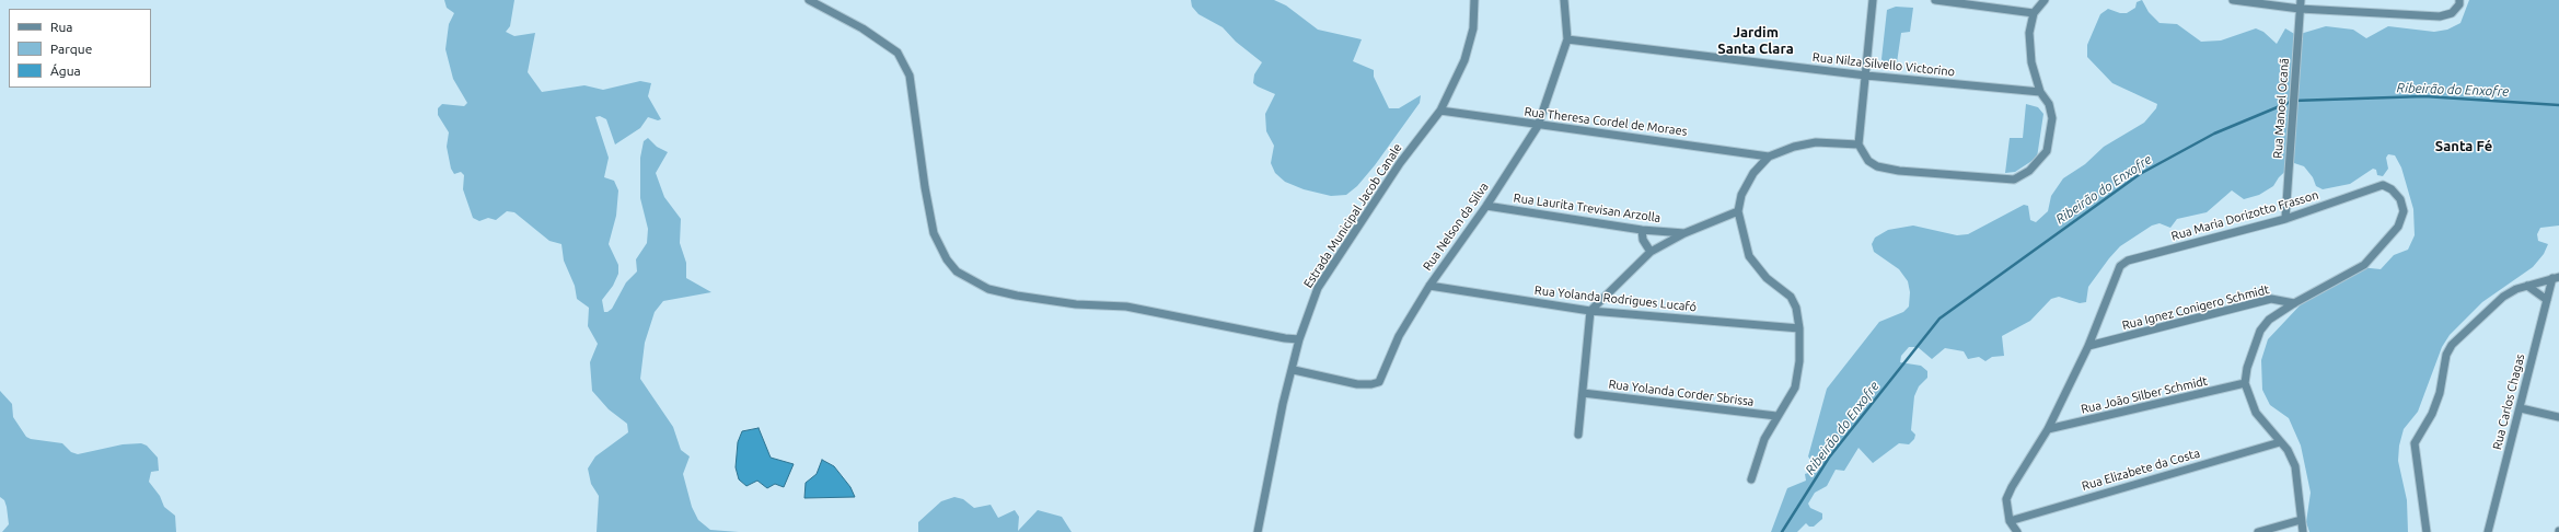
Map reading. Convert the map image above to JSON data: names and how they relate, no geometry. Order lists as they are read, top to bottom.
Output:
{
  "streets": {
    "street": [
      "Rua Nilza Silvello Victorino",
      "Rua Manoel Ocanã",
      "Rua Theresa Cordel de Moraes",
      "Rua Laurita Trevisan Arzolla",
      "Estrada Municipal Jacob Canale",
      "Rua Maria Dorizotto Frasson",
      "Rua Nelson da Silva",
      "Rua Yolanda Rodrigues Lucafó",
      "Rua Ignez Conigero Schmidt",
      "Rua Yolanda Corder Sbrissa",
      "Rua João Silber Schmidt",
      "Rua Carlos Chagas",
      "Rua Elizabete da Costa"
    ]
  },
  "crossings": [
    ["Rua Nilza Silvello Victorino", "Rua Nelson da Silva"],
    ["Rua Manoel Ocanã", "Rua Maria Dorizotto Frasson"],
    ["Rua Theresa Cordel de Moraes", "Estrada Municipal Jacob Canale"],
    ["Rua Theresa Cordel de Moraes", "Rua Nelson da Silva"],
    ["Rua Laurita Trevisan Arzolla", "Rua Nelson da Silva"],
    ["Estrada Municipal Jacob Canale", "Rua Nelson da Silva"],
    ["Rua Maria Dorizotto Frasson", "Rua Ignez Conigero Schmidt"],
    ["Rua Nelson da Silva", "Rua Yolanda Rodrigues Lucafó"]
  ],
  "districts": ["Jardim Santa Clara", "Santa Fé"],
  "water": ["Ribeirão do Enxofre"],
  "legend": ["Rua", "Parque", "Água"]
}
